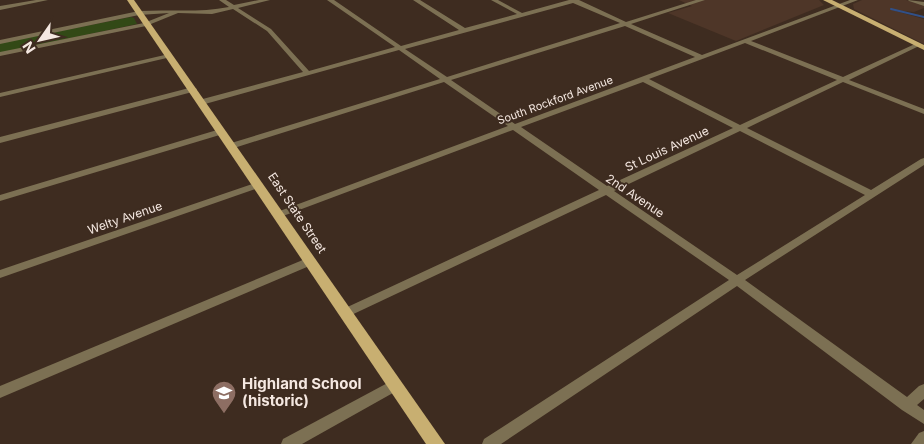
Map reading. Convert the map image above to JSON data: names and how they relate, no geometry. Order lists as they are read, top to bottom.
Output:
{
  "streets": {
    "main road": ["East State Street"],
    "street": [
      "South Rockford Avenue",
      "St Louis Avenue",
      "2nd Avenue",
      "Welty Avenue"
    ]
  },
  "crossings": [
    ["South Rockford Avenue", "2nd Avenue"],
    ["South Rockford Avenue", "East State Street"],
    ["St Louis Avenue", "2nd Avenue"],
    ["St Louis Avenue", "East State Street"],
    ["East State Street", "Welty Avenue"]
  ],
  "places": {
    "school or university": ["Highland School (historic)"]
  },
  "north": "bottom left"
}
